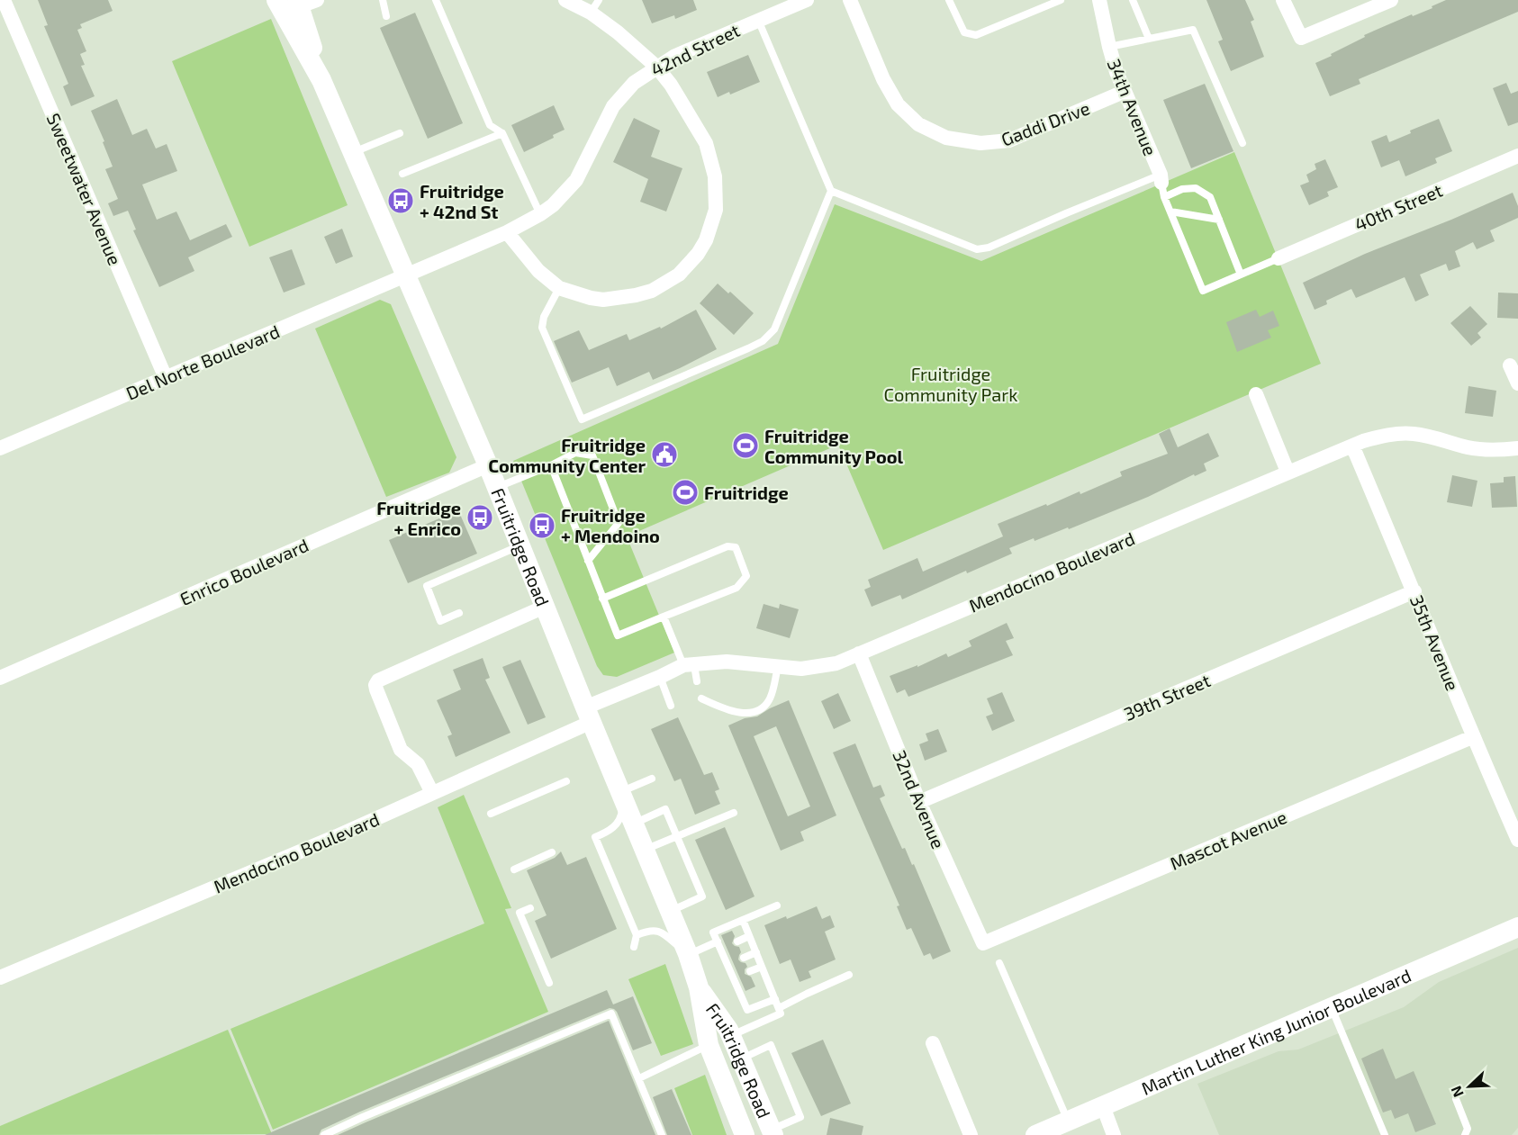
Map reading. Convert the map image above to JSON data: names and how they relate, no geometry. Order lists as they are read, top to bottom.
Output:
{
  "streets": {
    "main road": ["Fruitridge Road", "Martin Luther King Junior Boulevard"],
    "street": [
      "42nd Street",
      "34th Avenue",
      "Gaddi Drive",
      "Sweetwater Avenue",
      "40th Street",
      "Del Norte Boulevard",
      "Enrico Boulevard",
      "Mendocino Boulevard",
      "35th Avenue",
      "39th Street",
      "32nd Avenue",
      "Mascot Avenue"
    ]
  },
  "crossings": [
    ["42nd Street", "Del Norte Boulevard"],
    ["42nd Street", "Fruitridge Road"],
    ["34th Avenue", "Gaddi Drive"],
    ["Sweetwater Avenue", "Del Norte Boulevard"],
    ["Del Norte Boulevard", "Fruitridge Road"],
    ["Fruitridge Road", "Enrico Boulevard"],
    ["Fruitridge Road", "Mendocino Boulevard"],
    ["Mendocino Boulevard", "35th Avenue"],
    ["Mendocino Boulevard", "32nd Avenue"],
    ["35th Avenue", "39th Street"],
    ["35th Avenue", "Mascot Avenue"],
    ["39th Street", "32nd Avenue"],
    ["32nd Avenue", "Mascot Avenue"]
  ],
  "parks": ["Fruitridge Community Park"],
  "places": {
    "bus stop": ["Fruitridge + 42nd St", "Fruitridge + Enrico", "Fruitridge + Mendoino"],
    "sports": ["Fruitridge Community Pool", "Fruitridge"],
    "public building": ["Fruitridge Community Center"]
  },
  "north": "bottom left"
}
